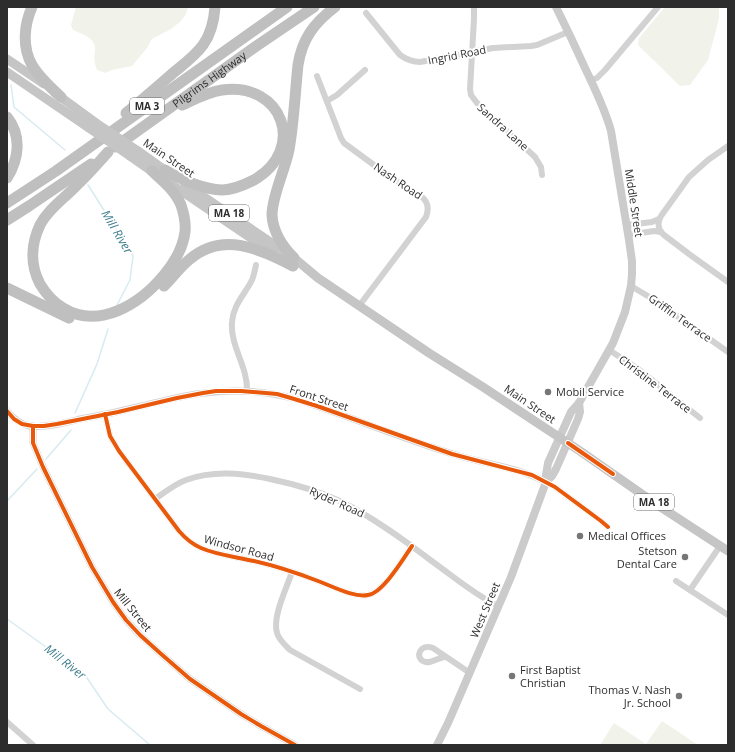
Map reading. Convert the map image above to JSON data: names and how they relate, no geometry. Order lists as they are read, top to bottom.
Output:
{
  "streets": {
    "highway": ["Pilgrims Highway", "MA 3"],
    "main road": [
      "Main Street",
      "Middle Street",
      "MA 18",
      "West Street"
    ],
    "street": [
      "Ingrid Road",
      "Sandra Lane",
      "Nash Road",
      "Griffin Terrace",
      "Christine Terrace",
      "Front Street",
      "Ryder Road",
      "Windsor Road",
      "Mill Street"
    ]
  },
  "crossings": [
    ["Ingrid Road", "Sandra Lane"],
    ["Ingrid Road", "Middle Street"],
    ["Main Street", "Nash Road"],
    ["Main Street", "Middle Street"],
    ["Middle Street", "Griffin Terrace"],
    ["Middle Street", "Christine Terrace"],
    ["Middle Street", "Front Street"],
    ["Middle Street", "West Street"],
    ["Front Street", "Windsor Road"],
    ["Front Street", "Mill Street"],
    ["Front Street", "West Street"],
    ["Ryder Road", "Windsor Road"],
    ["Ryder Road", "West Street"]
  ],
  "water": ["Mill River"],
  "places": [
    "Mobil Service",
    "Medical Offices",
    "Stetson Dental Care",
    "First Baptist Christian",
    "Thomas V. Nash Jr. School"
  ]
}
